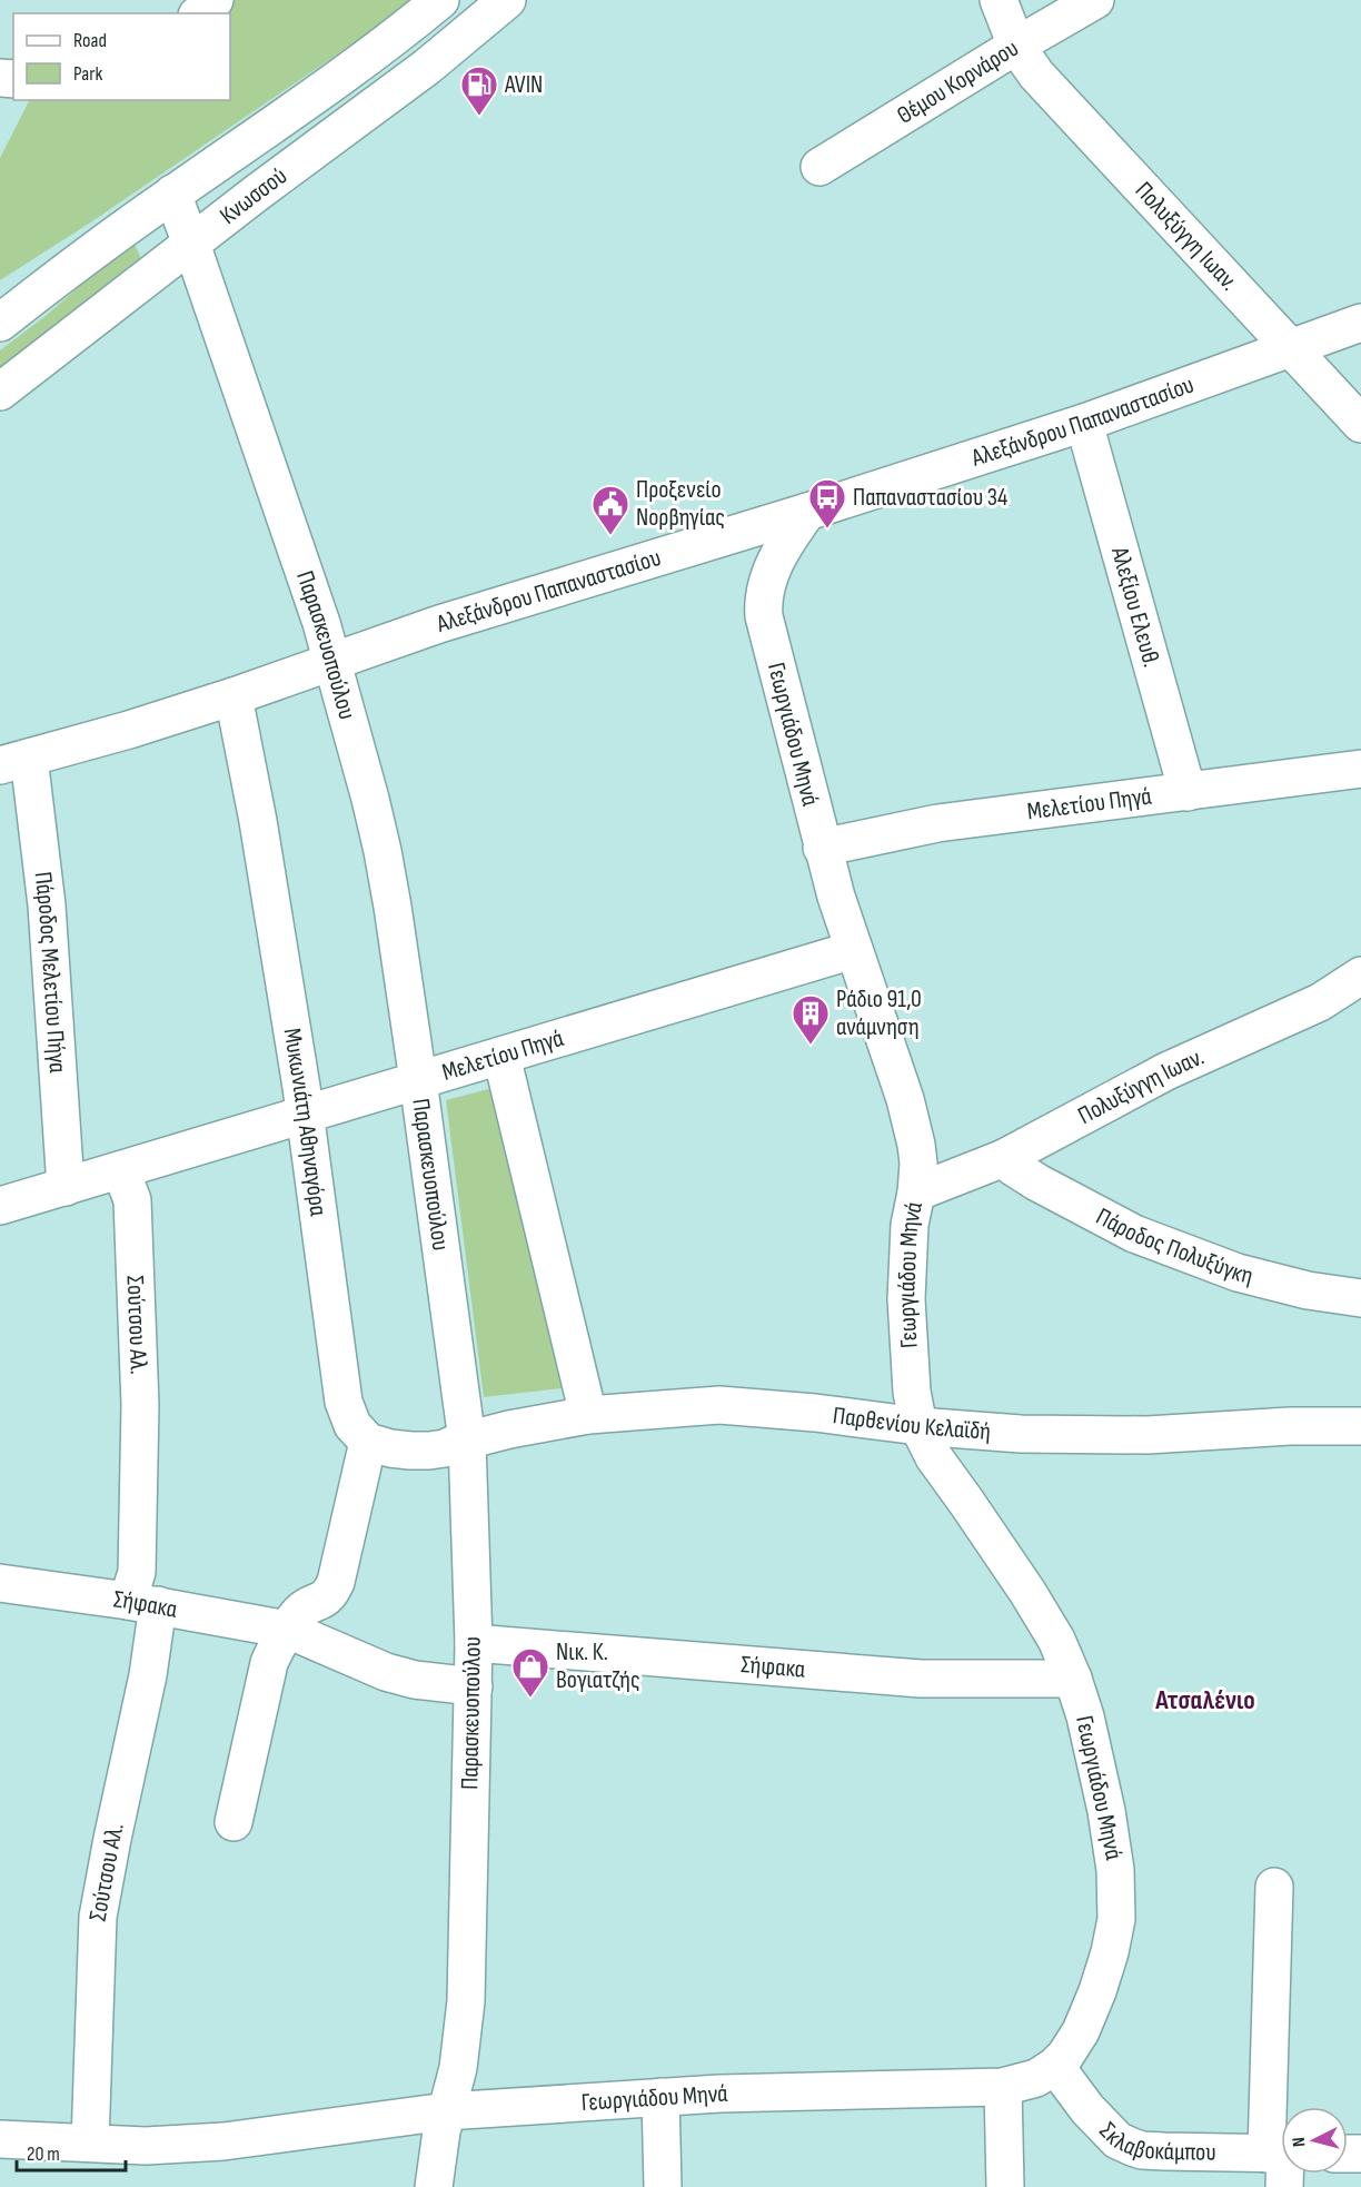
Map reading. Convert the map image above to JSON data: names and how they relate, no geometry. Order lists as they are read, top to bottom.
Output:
{
  "streets": {
    "street": [
      "Θέμου Κορνάρου",
      "Κνωσσού",
      "Πολυξύγγη Ιωαν.",
      "Αλεξάνδρου Παπαναστασίου",
      "Αλεξίου Ελευθ.",
      "Παρασκευοπούλου",
      "Γεωργιάδου Μηνά",
      "Μελετίου Πηγά",
      "Πάροδος Μελετίου Πήγα",
      "Μυκωνιάτη Αθηναγόρα",
      "Πάροδος Πολυξύγκη",
      "Σούτσου Αλ.",
      "Παρθενίου Κελαϊδή",
      "Σήφακα",
      "Σκλαβοκάμπου"
    ]
  },
  "crossings": [
    ["Θέμου Κορνάρου", "Πολυξύγγη Ιωαν."],
    ["Κνωσσού", "Παρασκευοπούλου"],
    ["Πολυξύγγη Ιωαν.", "Αλεξάνδρου Παπαναστασίου"],
    ["Πολυξύγγη Ιωαν.", "Γεωργιάδου Μηνά"],
    ["Πολυξύγγη Ιωαν.", "Πάροδος Πολυξύγκη"],
    ["Αλεξάνδρου Παπαναστασίου", "Αλεξίου Ελευθ."],
    ["Αλεξάνδρου Παπαναστασίου", "Παρασκευοπούλου"],
    ["Αλεξάνδρου Παπαναστασίου", "Γεωργιάδου Μηνά"],
    ["Αλεξάνδρου Παπαναστασίου", "Πάροδος Μελετίου Πήγα"],
    ["Αλεξάνδρου Παπαναστασίου", "Μυκωνιάτη Αθηναγόρα"],
    ["Αλεξίου Ελευθ.", "Μελετίου Πηγά"],
    ["Παρασκευοπούλου", "Γεωργιάδου Μηνά"],
    ["Παρασκευοπούλου", "Μελετίου Πηγά"],
    ["Παρασκευοπούλου", "Παρθενίου Κελαϊδή"],
    ["Παρασκευοπούλου", "Σήφακα"],
    ["Γεωργιάδου Μηνά", "Μελετίου Πηγά"],
    ["Γεωργιάδου Μηνά", "Σούτσου Αλ."],
    ["Γεωργιάδου Μηνά", "Παρθενίου Κελαϊδή"],
    ["Γεωργιάδου Μηνά", "Σήφακα"],
    ["Γεωργιάδου Μηνά", "Σκλαβοκάμπου"],
    ["Μελετίου Πηγά", "Πάροδος Μελετίου Πήγα"],
    ["Μελετίου Πηγά", "Μυκωνιάτη Αθηναγόρα"],
    ["Μελετίου Πηγά", "Σούτσου Αλ."],
    ["Σούτσου Αλ.", "Σήφακα"]
  ],
  "districts": ["Ατσαλένιο"],
  "places": {
    "fuel station": ["AVIN"],
    "bus stop": ["Παπαναστασίου 34"],
    "public building": ["Προξενείο Νορβηγίας"],
    "building": ["Ράδιο 91,0 ανάμνηση"],
    "shop": ["Νικ. Κ. Βογιατζής"]
  },
  "legend": ["Road", "Park"],
  "scale_bar": "20 m",
  "north": "left"
}
